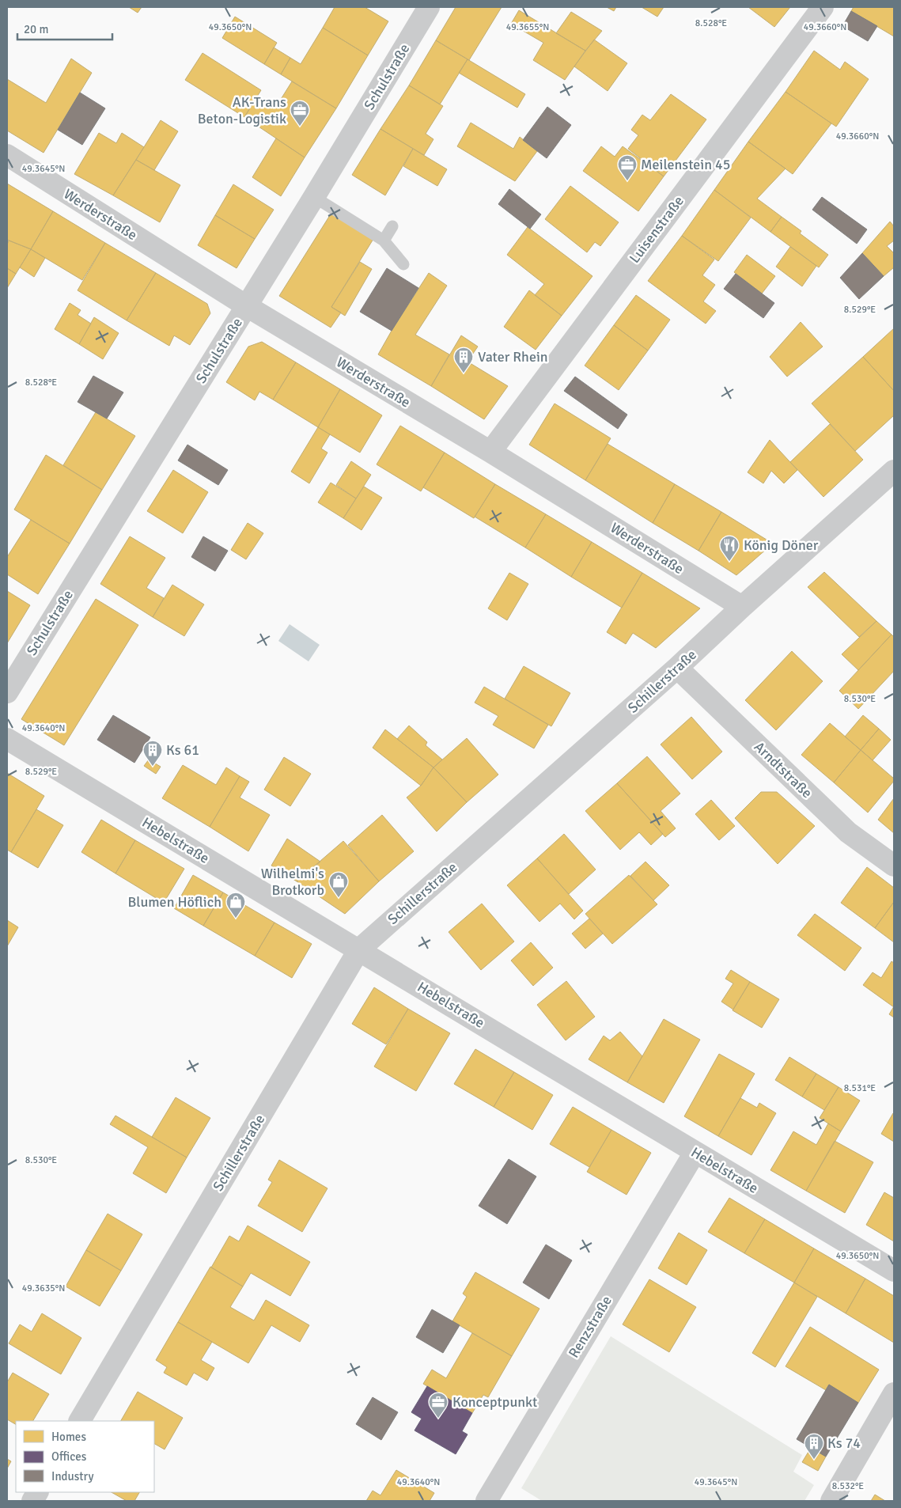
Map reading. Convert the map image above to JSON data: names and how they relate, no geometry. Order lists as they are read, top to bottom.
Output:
{
  "streets": {
    "street": [
      "Schulstraße",
      "Werderstraße",
      "Luisenstraße",
      "Schillerstraße",
      "Arndtstraße",
      "Hebelstraße",
      "Renzstraße"
    ]
  },
  "crossings": [
    ["Schulstraße", "Werderstraße"],
    ["Werderstraße", "Luisenstraße"],
    ["Werderstraße", "Schillerstraße"],
    ["Schillerstraße", "Arndtstraße"],
    ["Schillerstraße", "Hebelstraße"],
    ["Hebelstraße", "Renzstraße"]
  ],
  "places": {
    "office": ["AK-Trans Beton-Logistik", "Meilenstein 45", "Konceptpunkt"],
    "building": ["Vater Rhein", "Ks 61", "Ks 74"],
    "restaurant": ["König Döner"],
    "shop": ["Wilhelmi's Brotkorb", "Blumen Höflich"]
  },
  "legend": ["Homes", "Offices", "Industry"],
  "scale_bar": "20 m",
  "coordinates": [
    "8.528°E",
    "49.3650°N",
    "49.3655°N",
    "49.3660°N",
    "49.3645°N",
    "8.529°E",
    "8.530°E",
    "49.3640°N",
    "8.531°E",
    "49.3635°N",
    "8.532°E"
  ]
}
